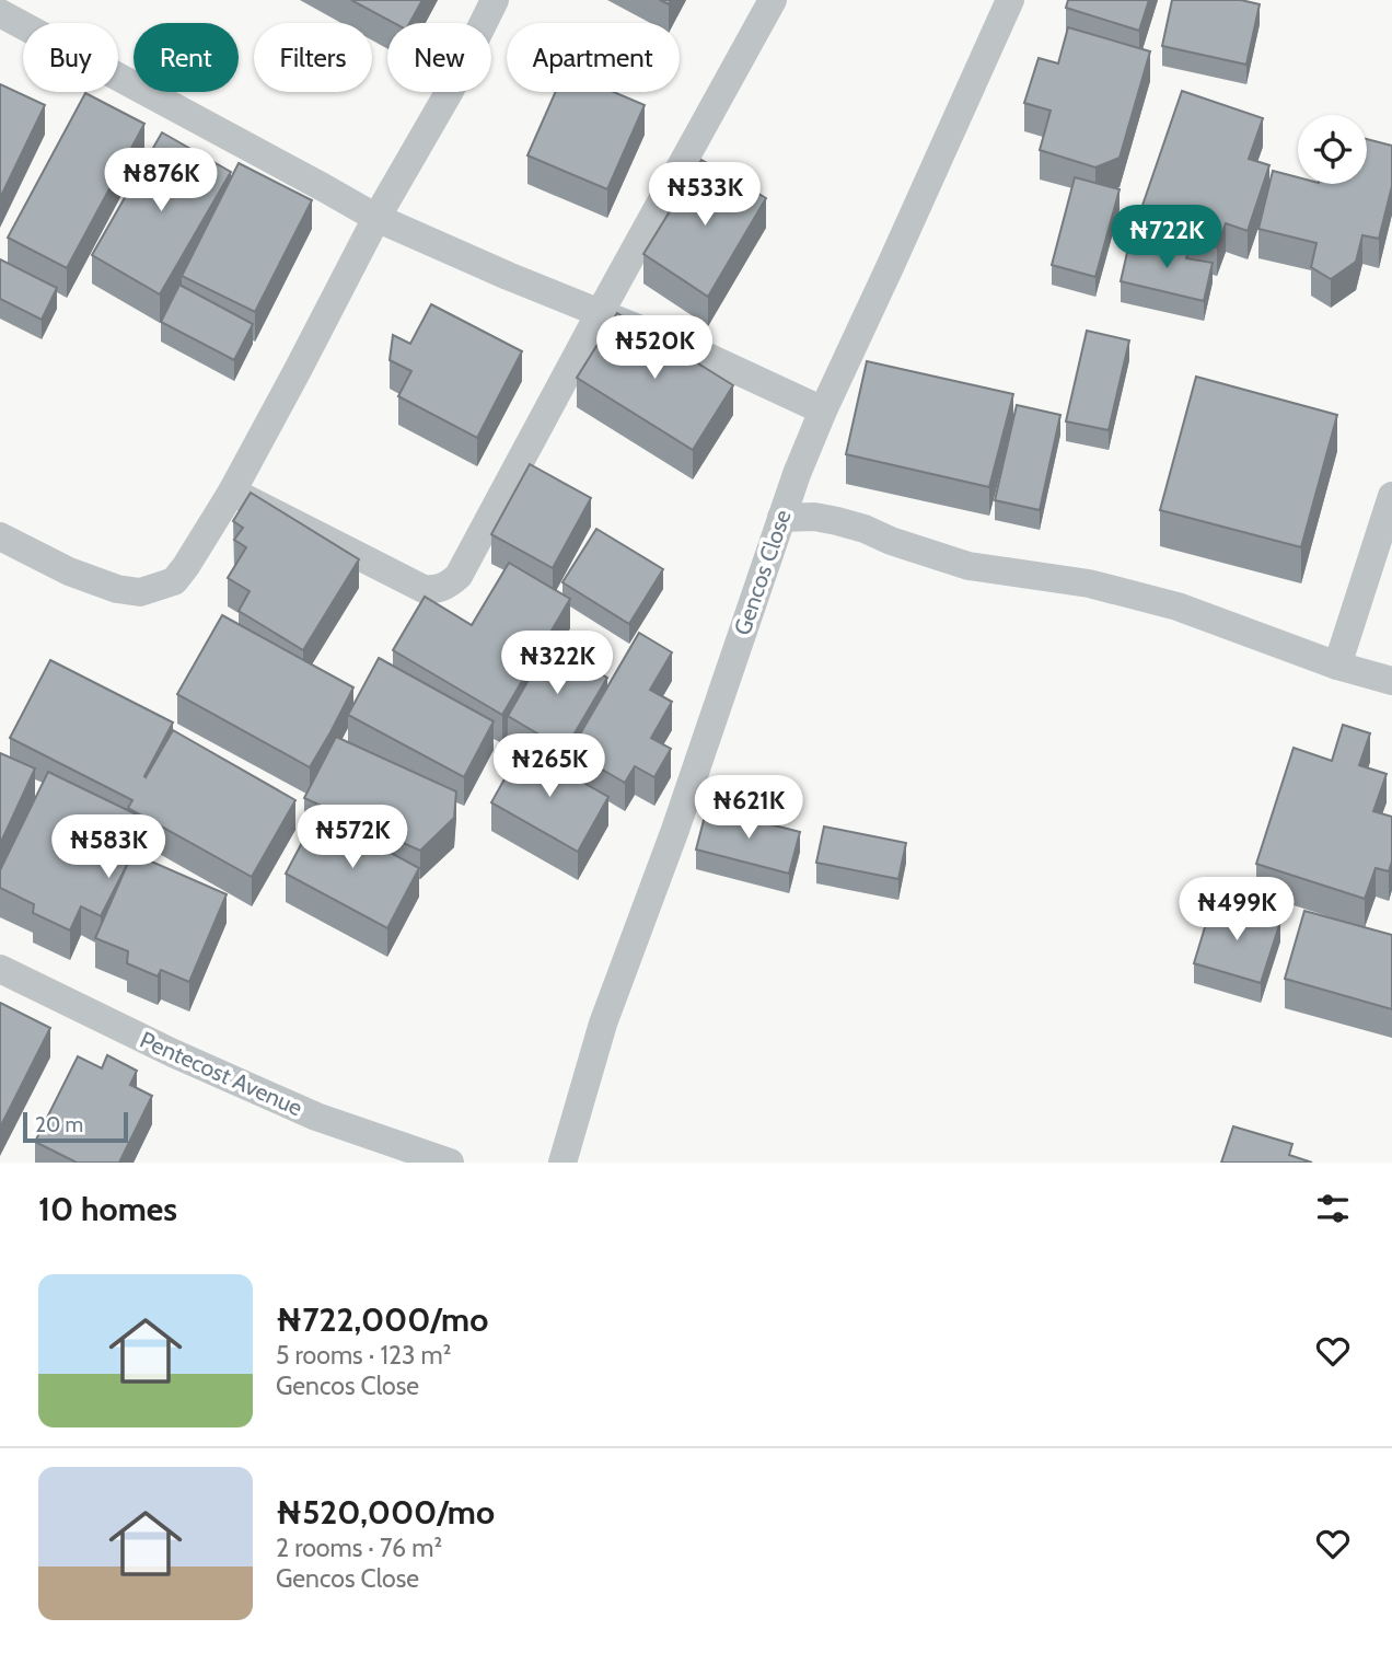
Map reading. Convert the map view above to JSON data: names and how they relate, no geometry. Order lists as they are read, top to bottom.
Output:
{
  "streets": {
    "street": ["Gencos Close", "Pentecost Avenue"]
  },
  "scale_bar": "20 m",
  "page": {
    "chip": [
      "Buy",
      "Rent",
      "Filters",
      "New",
      "Apartment"
    ],
    "price": [
      "₦876K",
      "₦533K",
      "₦722K",
      "₦520K",
      "₦322K",
      "₦265K",
      "₦621K",
      "₦572K",
      "₦583K",
      "₦499K"
    ],
    "scale": "20 m",
    "heading": "10 homes",
    "list": [
      {
        "name": "₦722,000/mo",
        "note": "5 rooms · 123 m² · Gencos Close"
      },
      {
        "name": "₦520,000/mo",
        "note": "2 rooms · 76 m² · Gencos Close"
      }
    ]
  }
}
